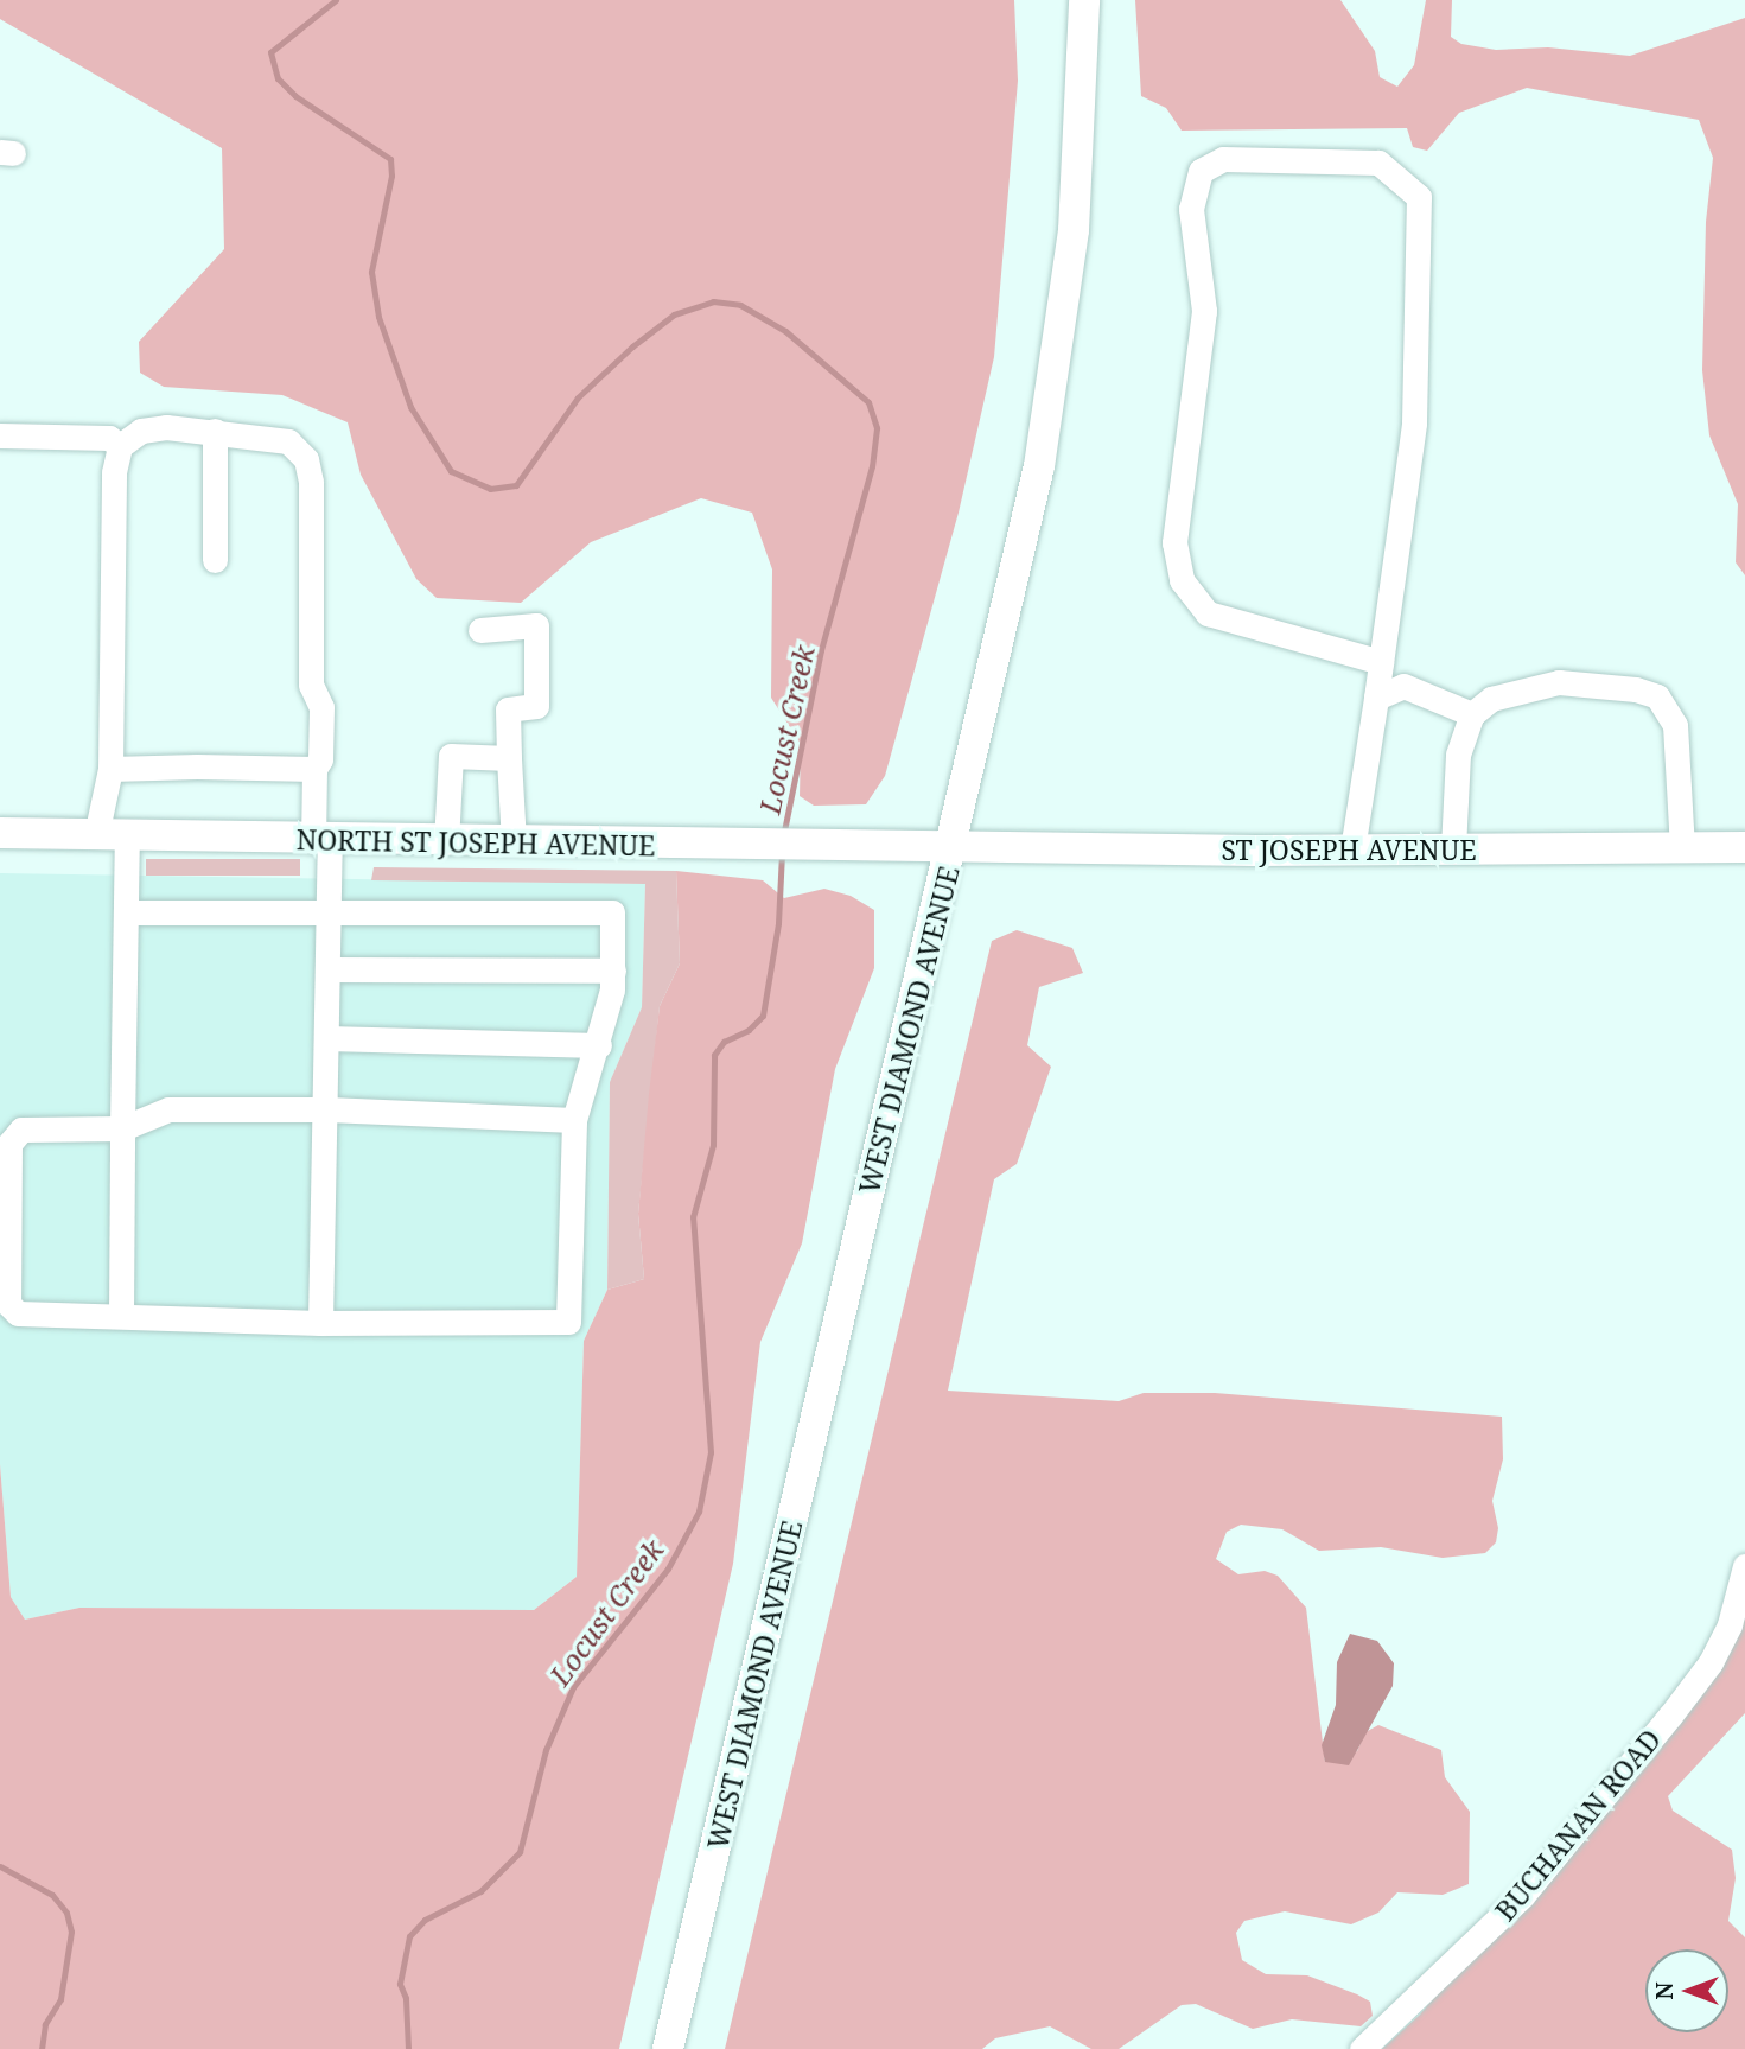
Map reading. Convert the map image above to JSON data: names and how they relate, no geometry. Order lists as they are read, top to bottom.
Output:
{
  "streets": {
    "main road": ["NORTH ST JOSEPH AVENUE", "ST JOSEPH AVENUE", "WEST DIAMOND AVENUE"],
    "street": ["BUCHANAN ROAD"]
  },
  "crossings": [
    ["NORTH ST JOSEPH AVENUE", "ST JOSEPH AVENUE"],
    ["NORTH ST JOSEPH AVENUE", "WEST DIAMOND AVENUE"],
    ["ST JOSEPH AVENUE", "WEST DIAMOND AVENUE"]
  ],
  "water": ["Locust Creek"],
  "north": "left"
}
